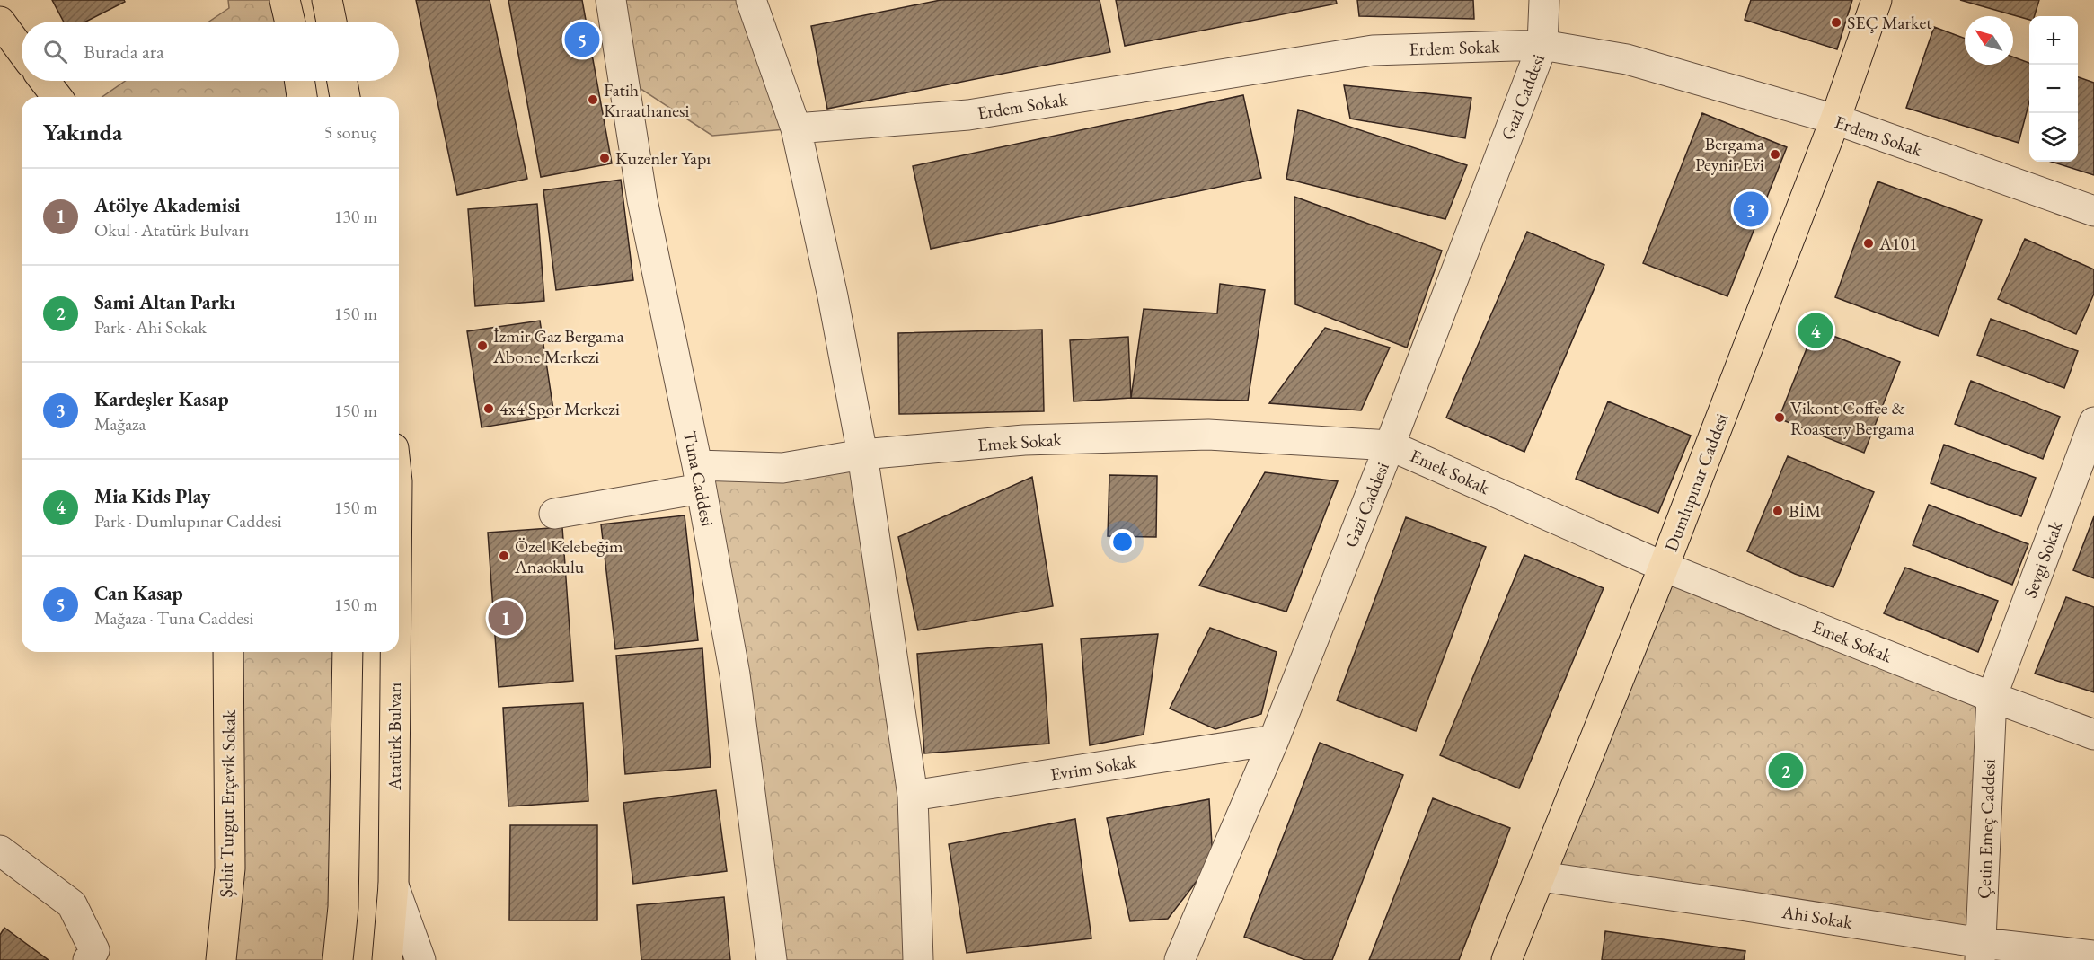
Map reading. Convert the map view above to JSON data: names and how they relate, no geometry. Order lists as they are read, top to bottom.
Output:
{
  "streets": {
    "main road": ["Dumlupınar Caddesi", "Atatürk Bulvarı", "Şehit Turgut Erçevik Sokak"],
    "street": [
      "Erdem Sokak",
      "Gazi Caddesi",
      "Emek Sokak",
      "Tuna Caddesi",
      "Sevgi Sokak",
      "Evrim Sokak",
      "Çetin Emeç Caddesi",
      "Ahi Sokak"
    ]
  },
  "crossings": [
    ["Erdem Sokak", "Gazi Caddesi"],
    ["Erdem Sokak", "Dumlupınar Caddesi"],
    ["Gazi Caddesi", "Emek Sokak"],
    ["Gazi Caddesi", "Evrim Sokak"],
    ["Emek Sokak", "Tuna Caddesi"],
    ["Emek Sokak", "Dumlupınar Caddesi"],
    ["Emek Sokak", "Sevgi Sokak"],
    ["Emek Sokak", "Çetin Emeç Caddesi"],
    ["Dumlupınar Caddesi", "Ahi Sokak"],
    ["Sevgi Sokak", "Çetin Emeç Caddesi"],
    ["Çetin Emeç Caddesi", "Ahi Sokak"]
  ],
  "places": [
    "SEÇ Market",
    "Fatih Kıraathanesi",
    "Bergama Peynir Evi",
    "Kuzenler Yapı",
    "A101",
    "İzmir Gaz Bergama Abone Merkezi",
    "4x4 Spor Merkezi",
    "Vikont Coffee & Roastery Bergama",
    "BİM",
    "Özel Kelebeğim Anaokulu"
  ],
  "north": "top left",
  "page": {
    "map_buttons": ["+", "−"],
    "pins": [
      "5",
      "3",
      "4",
      "1",
      "2"
    ],
    "search": "Burada ara",
    "heading": ["Yakında", "5 sonuç"],
    "list": [
      {
        "mark": "1",
        "name": "Atölye Akademisi",
        "note": "Okul · Atatürk Bulvarı",
        "value": "130 m"
      },
      {
        "mark": "2",
        "name": "Sami Altan Parkı",
        "note": "Park · Ahi Sokak",
        "value": "150 m"
      },
      {
        "mark": "3",
        "name": "Kardeşler Kasap",
        "note": "Mağaza",
        "value": "150 m"
      },
      {
        "mark": "4",
        "name": "Mia Kids Play",
        "note": "Park · Dumlupınar Caddesi",
        "value": "150 m"
      },
      {
        "mark": "5",
        "name": "Can Kasap",
        "note": "Mağaza · Tuna Caddesi",
        "value": "150 m"
      }
    ]
  }
}
